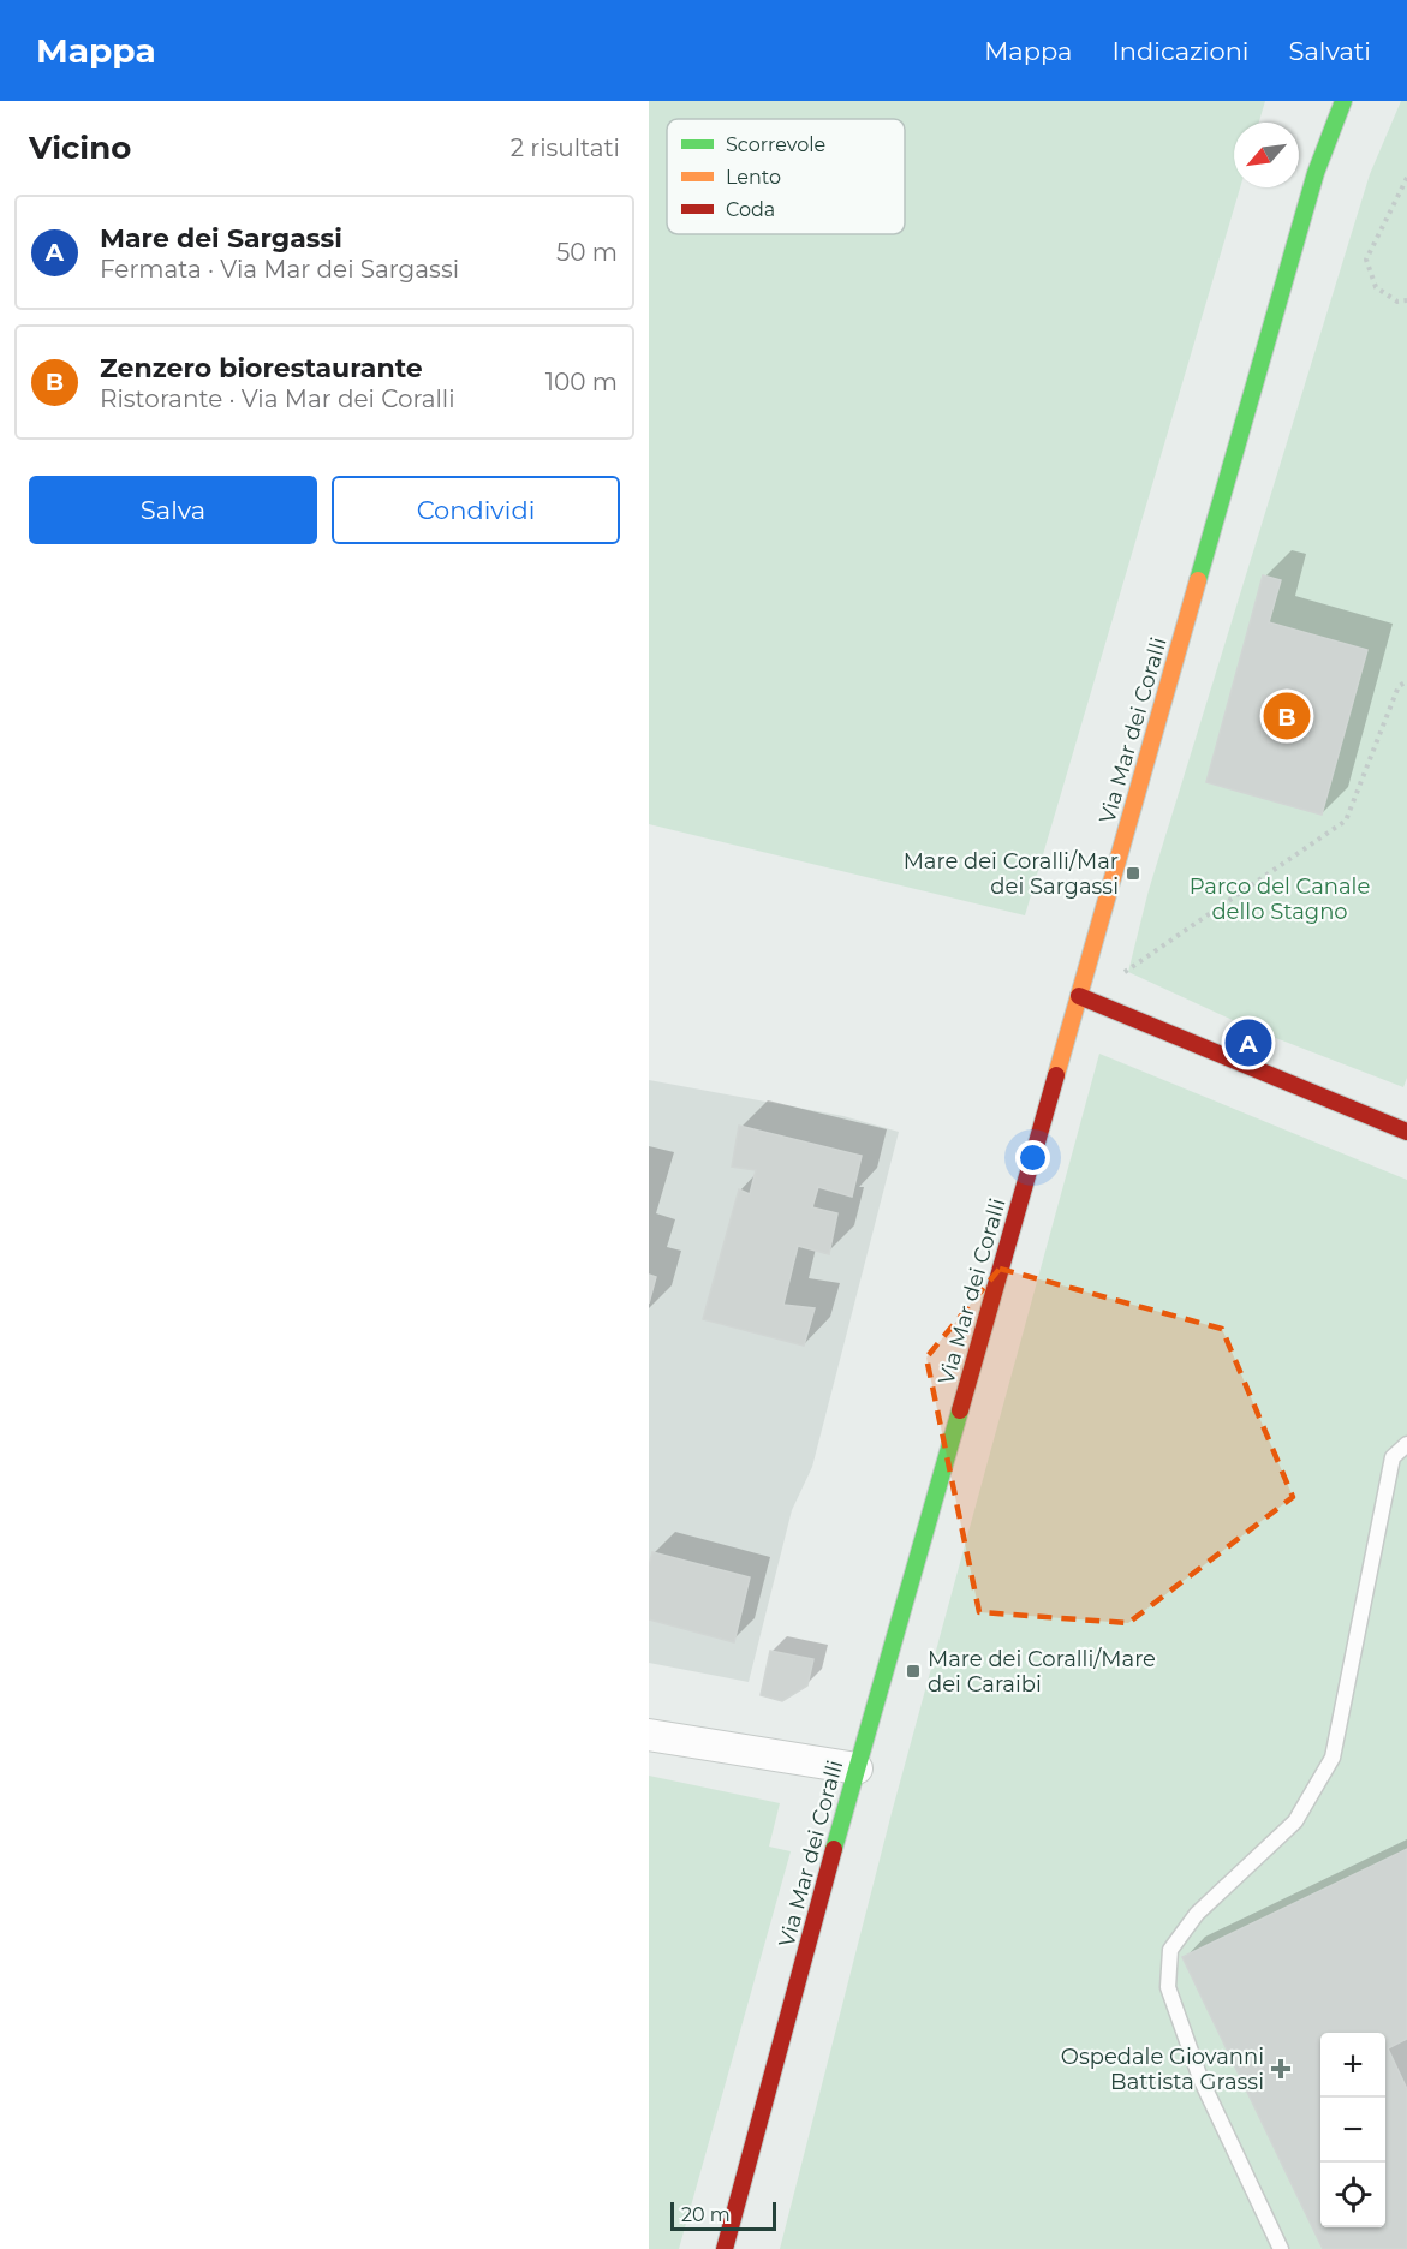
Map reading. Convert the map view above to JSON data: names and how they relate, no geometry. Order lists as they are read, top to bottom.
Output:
{
  "streets": {
    "street": ["Via Mar dei Coralli"]
  },
  "parks": ["Parco del Canale dello Stagno"],
  "places": {
    "transit": ["Mare dei Coralli/Mar dei Sargassi", "Mare dei Coralli/Mare dei Caraibi"],
    "health": ["Ospedale Giovanni Battista Grassi"]
  },
  "legend": ["Scorrevole", "Lento", "Coda"],
  "scale_bar": "20 m",
  "north": "bottom left",
  "page": {
    "header": "Mappa",
    "nav": ["Mappa", "Indicazioni", "Salvati"],
    "heading": ["Vicino", "2 risultati"],
    "list": [
      {
        "mark": "A",
        "name": "Mare dei Sargassi",
        "note": "Fermata · Via Mar dei Sargassi",
        "value": "50 m"
      },
      {
        "mark": "B",
        "name": "Zenzero biorestaurante",
        "note": "Ristorante · Via Mar dei Coralli",
        "value": "100 m"
      }
    ],
    "buttons": ["Salva", "Condividi"],
    "pins": ["B", "A"],
    "map_buttons": ["+", "−"],
    "scale": "20 m"
  }
}
